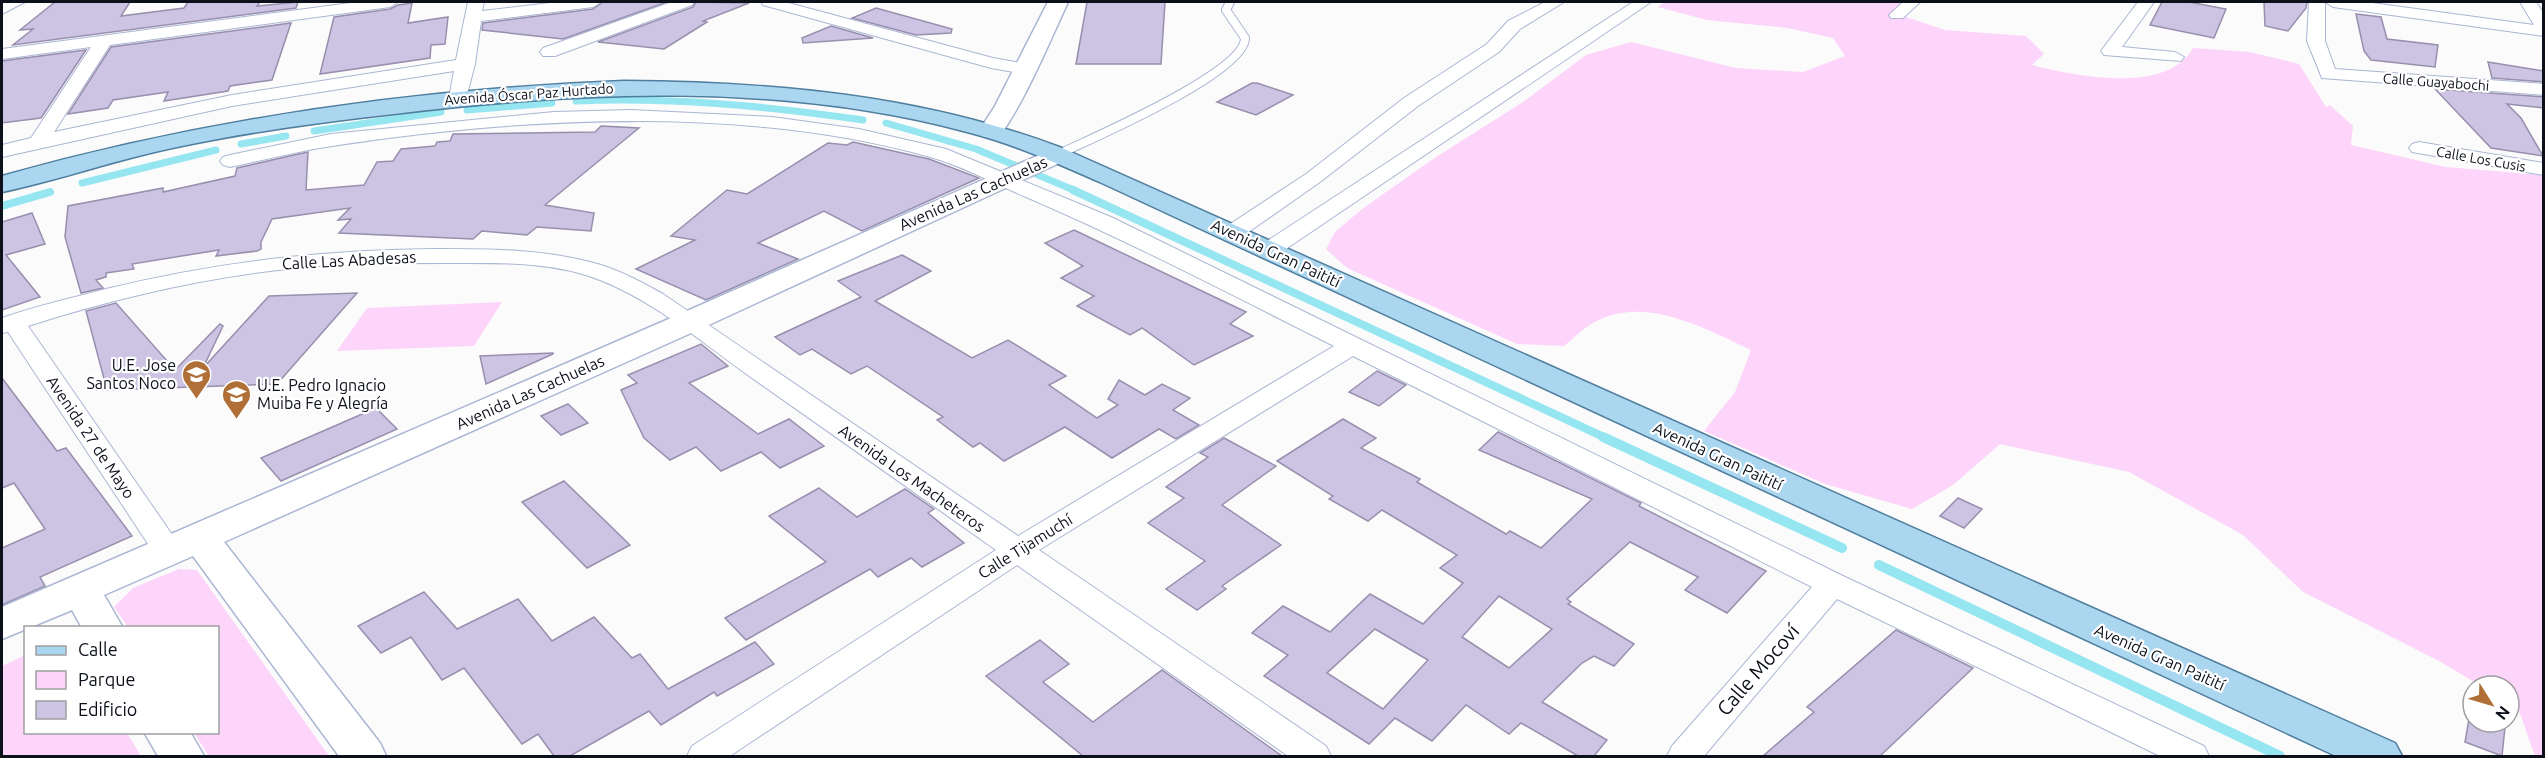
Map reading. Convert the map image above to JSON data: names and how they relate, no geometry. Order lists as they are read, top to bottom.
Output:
{
  "streets": {
    "main road": ["Avenida Óscar Paz Hurtado", "Avenida Gran Paitití"],
    "street": [
      "Calle Guayabochi",
      "Calle Los Cusis",
      "Avenida Las Cachuelas",
      "Calle Las Abadesas",
      "Avenida 27 de Mayo",
      "Avenida Los Macheteros",
      "Calle Tijamuchí",
      "Calle Mocoví"
    ]
  },
  "crossings": [
    ["Avenida Óscar Paz Hurtado", "Avenida Las Cachuelas"],
    ["Avenida Óscar Paz Hurtado", "Avenida Gran Paitití"],
    ["Avenida Las Cachuelas", "Avenida Gran Paitití"],
    ["Avenida Las Cachuelas", "Calle Las Abadesas"],
    ["Avenida Las Cachuelas", "Avenida 27 de Mayo"],
    ["Avenida Las Cachuelas", "Avenida Los Macheteros"],
    ["Calle Las Abadesas", "Avenida 27 de Mayo"],
    ["Calle Las Abadesas", "Avenida Los Macheteros"],
    ["Avenida Los Macheteros", "Calle Tijamuchí"]
  ],
  "places": {
    "school or university": ["U.E. Jose Santos Noco", "U.E. Pedro Ignacio Muiba Fe y Alegría"]
  },
  "legend": ["Calle", "Parque", "Edificio"],
  "north": "bottom right"
}
